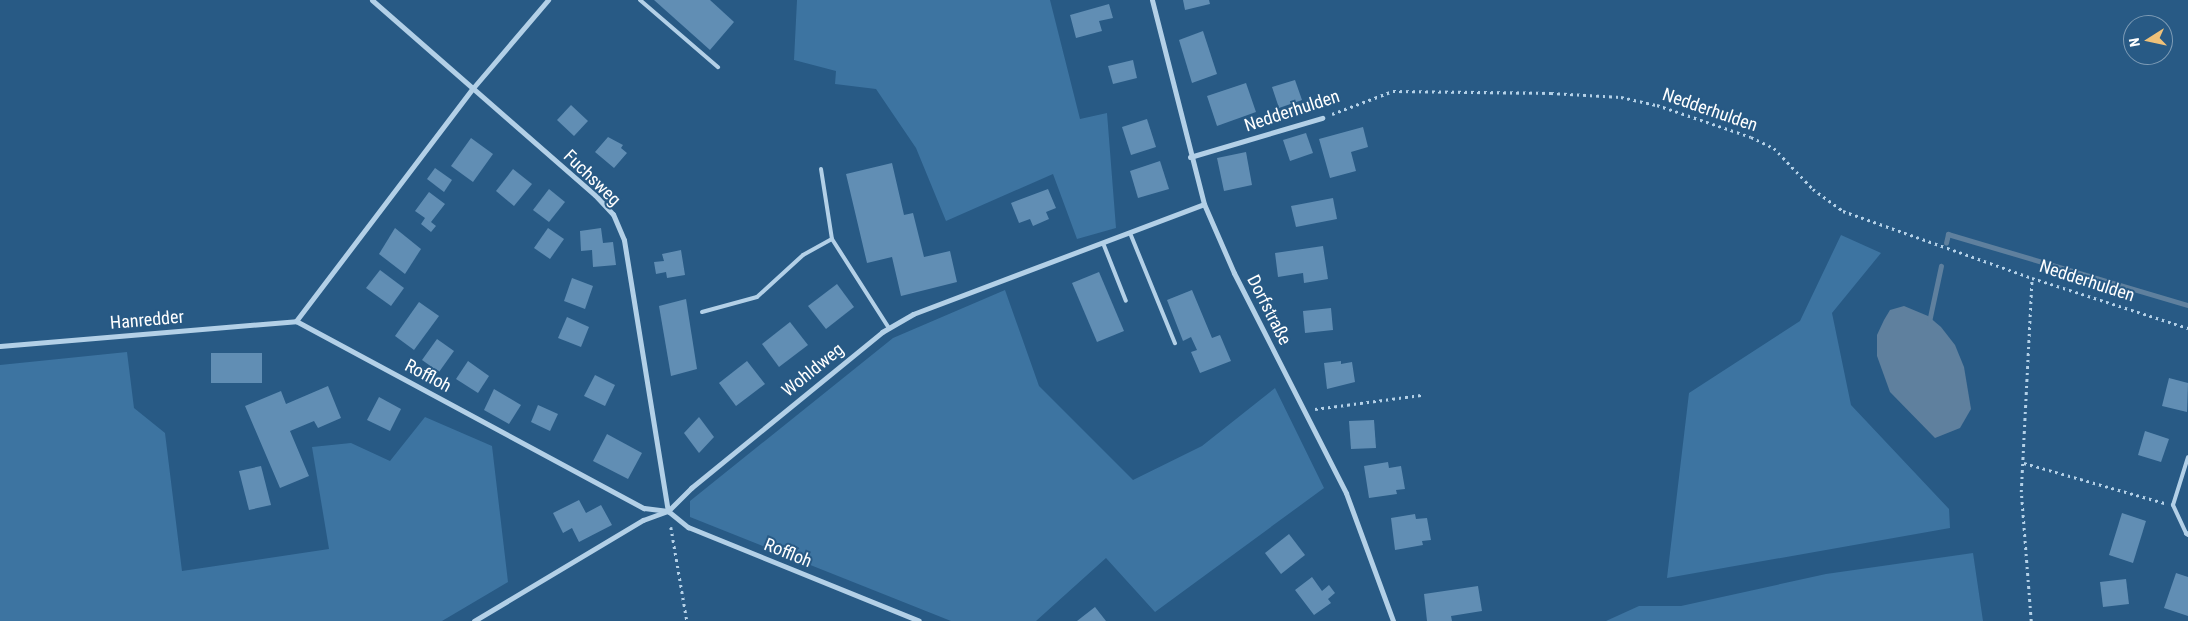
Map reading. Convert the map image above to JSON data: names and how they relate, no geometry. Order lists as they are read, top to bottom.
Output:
{
  "streets": {
    "street": [
      "Nedderhulden",
      "Fuchsweg",
      "Dorfstraße",
      "Hanredder",
      "Wohldweg",
      "Roffloh"
    ]
  },
  "crossings": [
    ["Nedderhulden", "Dorfstraße"],
    ["Fuchsweg", "Wohldweg"],
    ["Fuchsweg", "Roffloh"],
    ["Dorfstraße", "Wohldweg"],
    ["Hanredder", "Roffloh"],
    ["Wohldweg", "Roffloh"]
  ],
  "north": "left"
}
